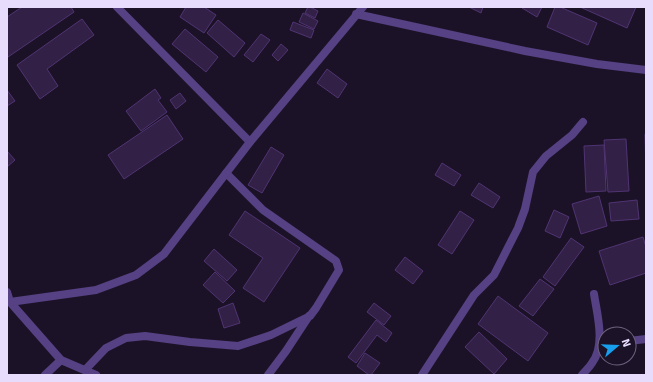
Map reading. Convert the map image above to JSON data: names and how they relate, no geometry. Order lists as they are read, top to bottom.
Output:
{
  "north": "right"
}
